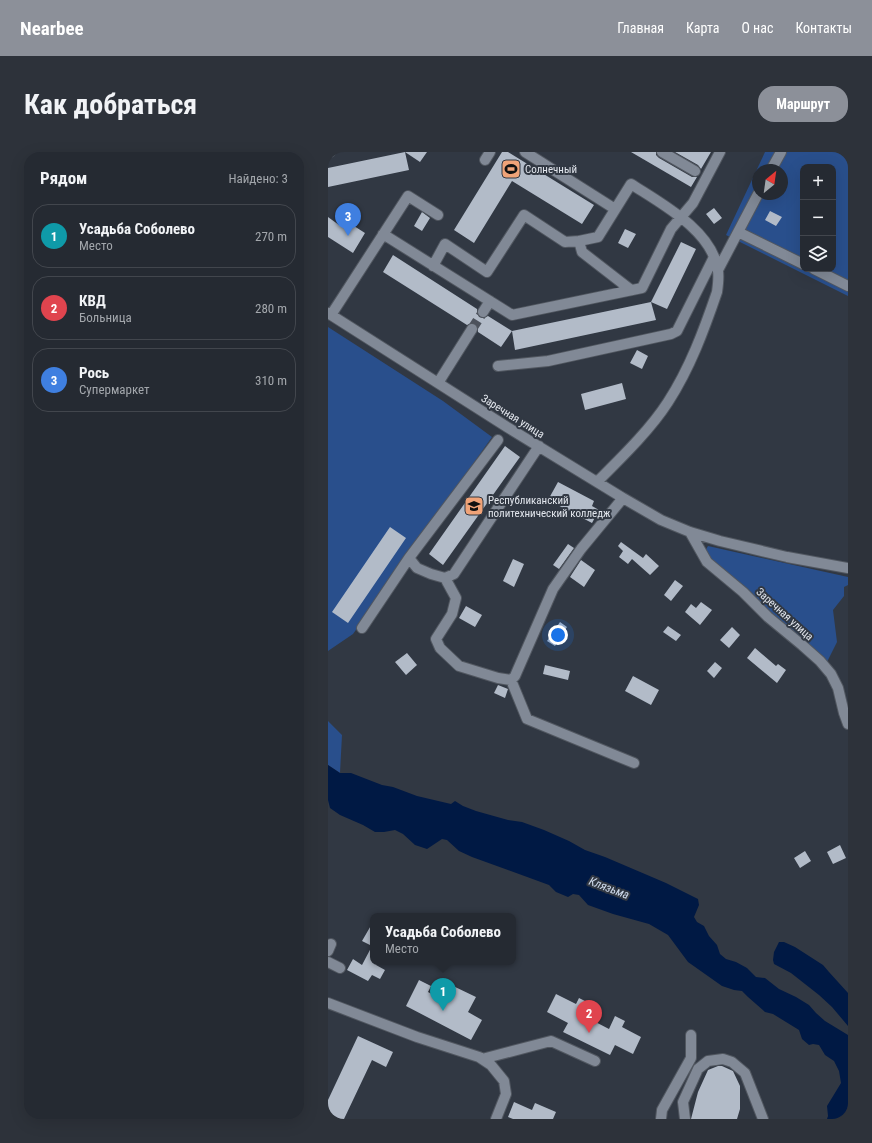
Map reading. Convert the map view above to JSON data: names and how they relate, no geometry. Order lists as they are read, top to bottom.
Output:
{
  "streets": {
    "street": ["Заречная улица"]
  },
  "water": ["Клязьма"],
  "places": {
    "sports": ["Солнечный"],
    "school or university": ["Республиканский политехнический колледж"]
  },
  "north": "top right",
  "page": {
    "header": "Nearbee",
    "nav": [
      "Главная",
      "Карта",
      "О нас",
      "Контакты"
    ],
    "buttons": "Маршрут",
    "title": "Как добраться",
    "heading": ["Рядом", "Найдено: 3"],
    "map_buttons": ["+", "−"],
    "pins": ["3", "1", "2"],
    "list": [
      {
        "mark": "1",
        "name": "Усадьба Соболево",
        "note": "Место",
        "value": "270 m"
      },
      {
        "mark": "2",
        "name": "КВД",
        "note": "Больница",
        "value": "280 m"
      },
      {
        "mark": "3",
        "name": "Рось",
        "note": "Супермаркет",
        "value": "310 m"
      }
    ],
    "popup": ["Усадьба Соболево", "Место"]
  }
}
